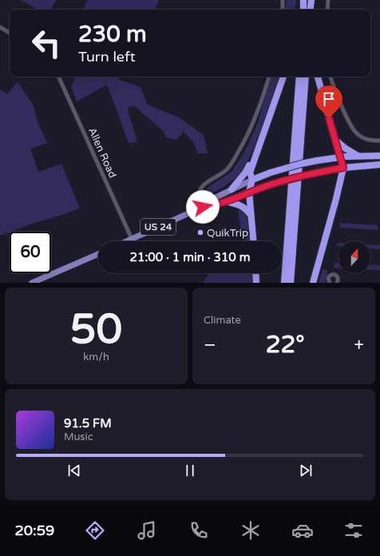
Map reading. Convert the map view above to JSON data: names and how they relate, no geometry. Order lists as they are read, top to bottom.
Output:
{
  "streets": {
    "highway": ["US 24"],
    "street": ["Allen Road"]
  },
  "crossings": [
    ["Allen Road", "US 24"]
  ],
  "places": ["QuikTrip"],
  "north": "top",
  "page": {
    "turn": ["230 m", "Turn left"],
    "limit": "60",
    "trip": "21:00 · 1 min · 310 m",
    "tile": [
      ["50", "km/h"],
      "Climate"
    ],
    "heat": ["−", "22°", "+"],
    "song": ["91.5 FM", "Music"],
    "tabs": "20:59"
  }
}
